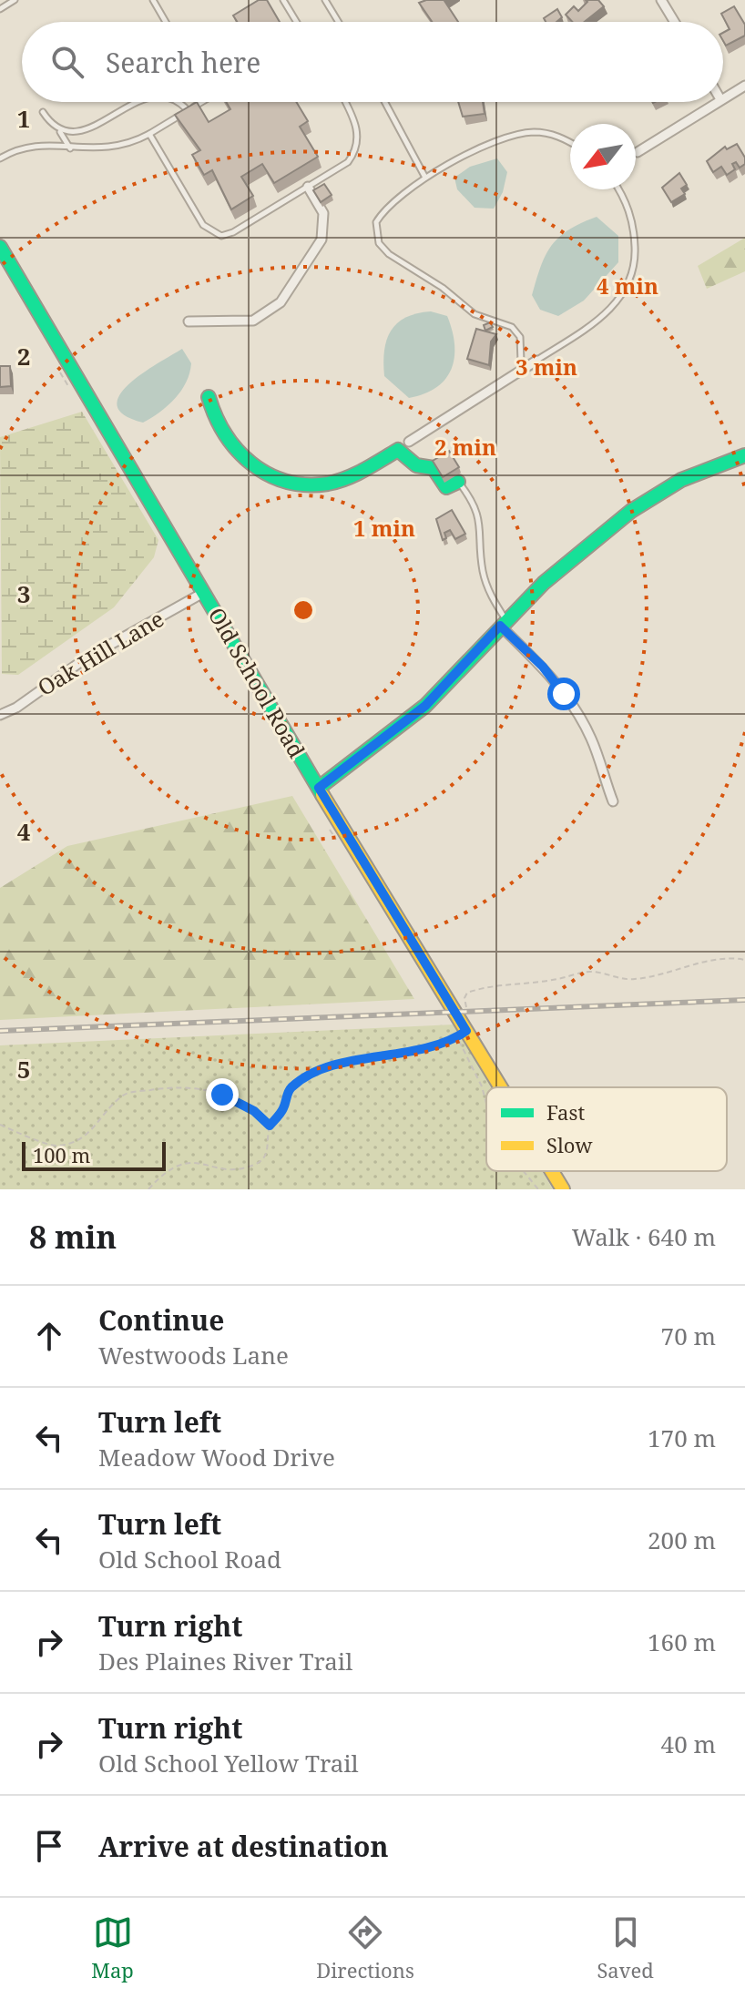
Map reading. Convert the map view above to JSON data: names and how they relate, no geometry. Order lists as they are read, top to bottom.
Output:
{
  "streets": {
    "street": ["Oak Hill Lane", "Old School Road"]
  },
  "crossings": [
    ["Oak Hill Lane", "Old School Road"]
  ],
  "legend": ["Fast", "Slow"],
  "scale_bar": "100 m",
  "north": "bottom left",
  "page": {
    "search": "Search here",
    "scale": "100 m",
    "heading": ["8 min", "Walk · 640 m"],
    "list": [
      ["Continue", "Westwoods Lane", "70 m"],
      ["Turn left", "Meadow Wood Drive", "170 m"],
      ["Turn left", "Old School Road", "200 m"],
      ["Turn right", "Des Plaines River Trail", "160 m"],
      ["Turn right", "Old School Yellow Trail", "40 m"],
      "Arrive at destination"
    ],
    "nav": ["Map", "Directions", "Saved"]
  },
  "grid": {
    "rows": [
      "1",
      "2",
      "3",
      "4",
      "5"
    ]
  },
  "rings": [
    "4 min",
    "3 min",
    "2 min",
    "1 min"
  ]
}
